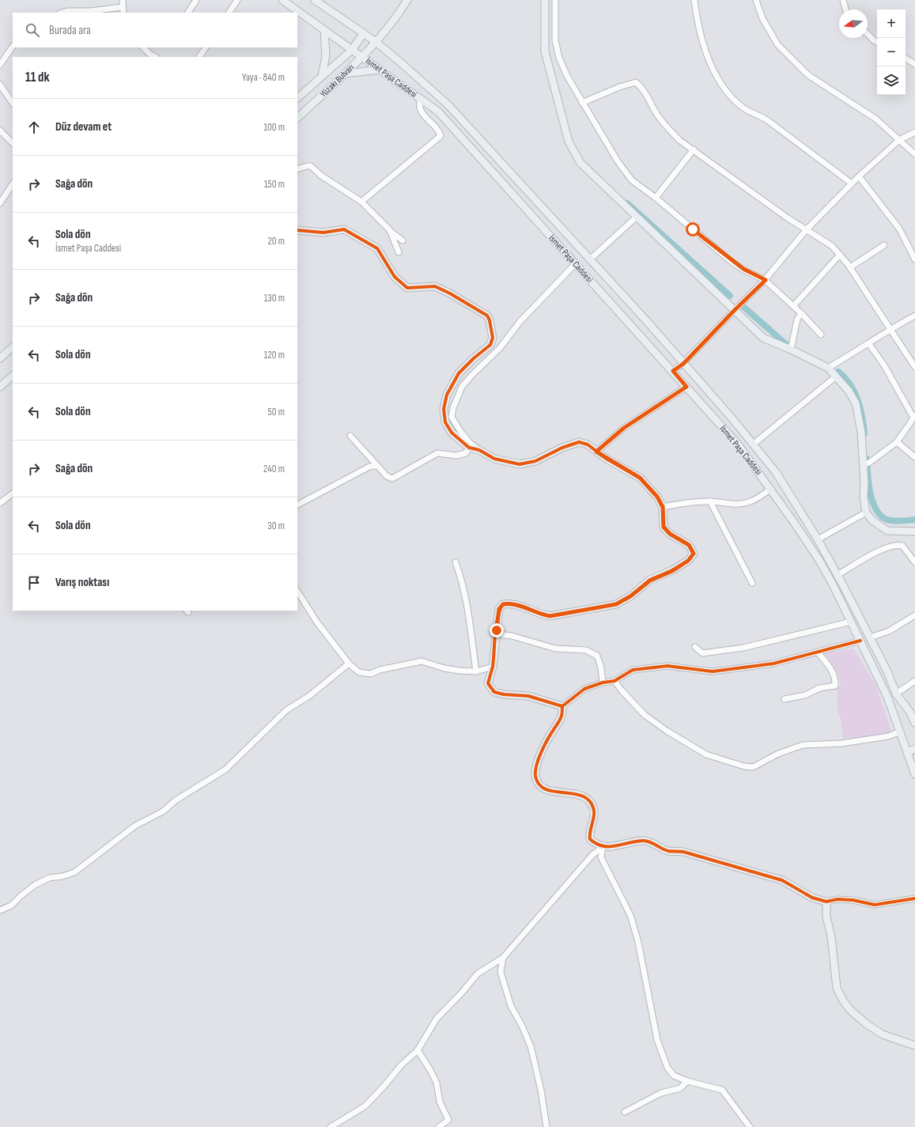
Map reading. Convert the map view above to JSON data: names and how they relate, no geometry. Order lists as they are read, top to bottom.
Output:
{
  "streets": {
    "street": ["İsmet Paşa Caddesi", "Yüzakı Bulvarı"]
  },
  "crossings": [
    ["İsmet Paşa Caddesi", "Yüzakı Bulvarı"]
  ],
  "north": "left",
  "page": {
    "map_buttons": ["+", "−"],
    "search": "Burada ara",
    "heading": ["11 dk", "Yaya · 840 m"],
    "list": [
      ["Düz devam et", "100 m"],
      ["Sağa dön", "150 m"],
      ["Sola dön", "İsmet Paşa Caddesi", "20 m"],
      ["Sağa dön", "130 m"],
      ["Sola dön", "120 m"],
      ["Sola dön", "50 m"],
      ["Sağa dön", "240 m"],
      ["Sola dön", "30 m"],
      "Varış noktası"
    ]
  }
}
